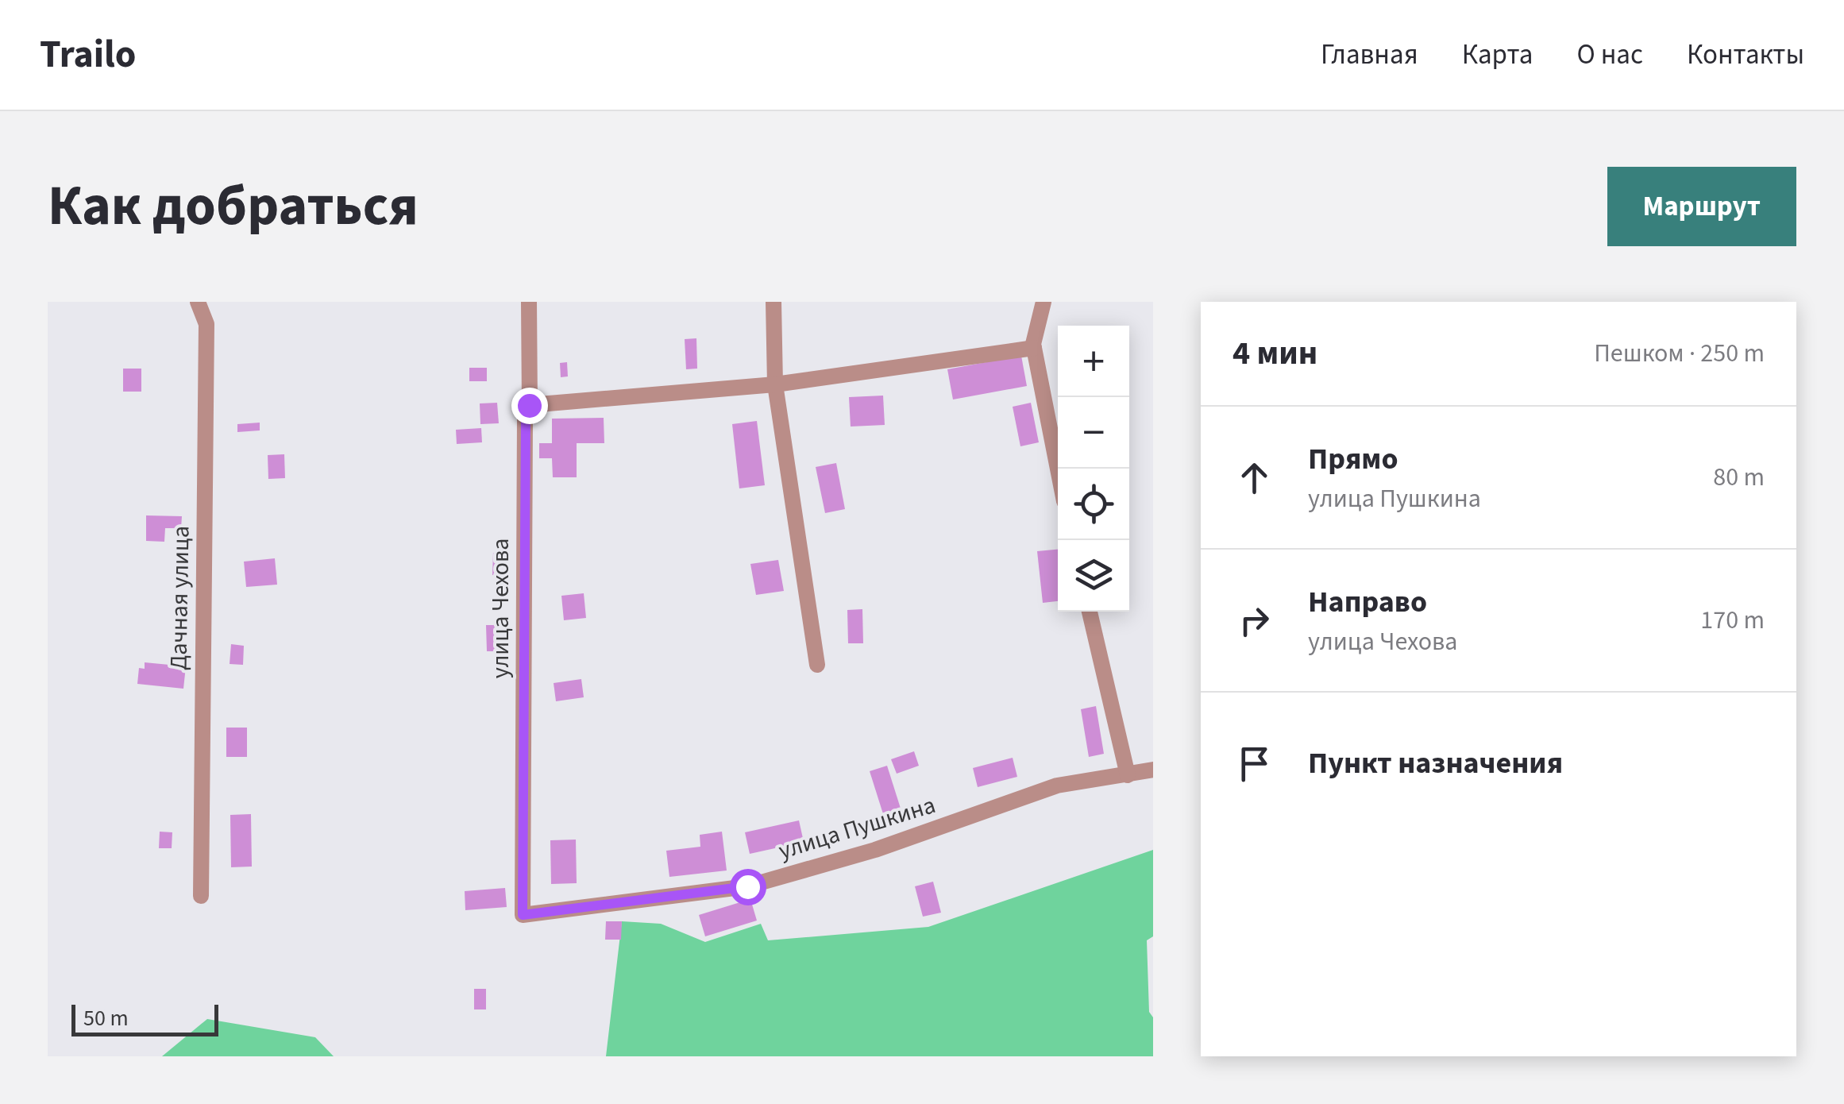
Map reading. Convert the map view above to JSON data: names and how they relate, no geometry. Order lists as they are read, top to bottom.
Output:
{
  "streets": {
    "street": ["Дачная улица", "улица Чехова", "улица Пушкина"]
  },
  "crossings": [
    ["улица Чехова", "улица Пушкина"]
  ],
  "scale_bar": "50 m",
  "page": {
    "header": "Trailo",
    "nav": [
      "Главная",
      "Карта",
      "О нас",
      "Контакты"
    ],
    "title": "Как добраться",
    "buttons": "Маршрут",
    "heading": ["4 мин", "Пешком · 250 m"],
    "map_buttons": ["+", "−"],
    "list": [
      ["Прямо", "улица Пушкина", "80 m"],
      ["Направо", "улица Чехова", "170 m"],
      "Пункт назначения"
    ],
    "scale": "50 m"
  }
}
